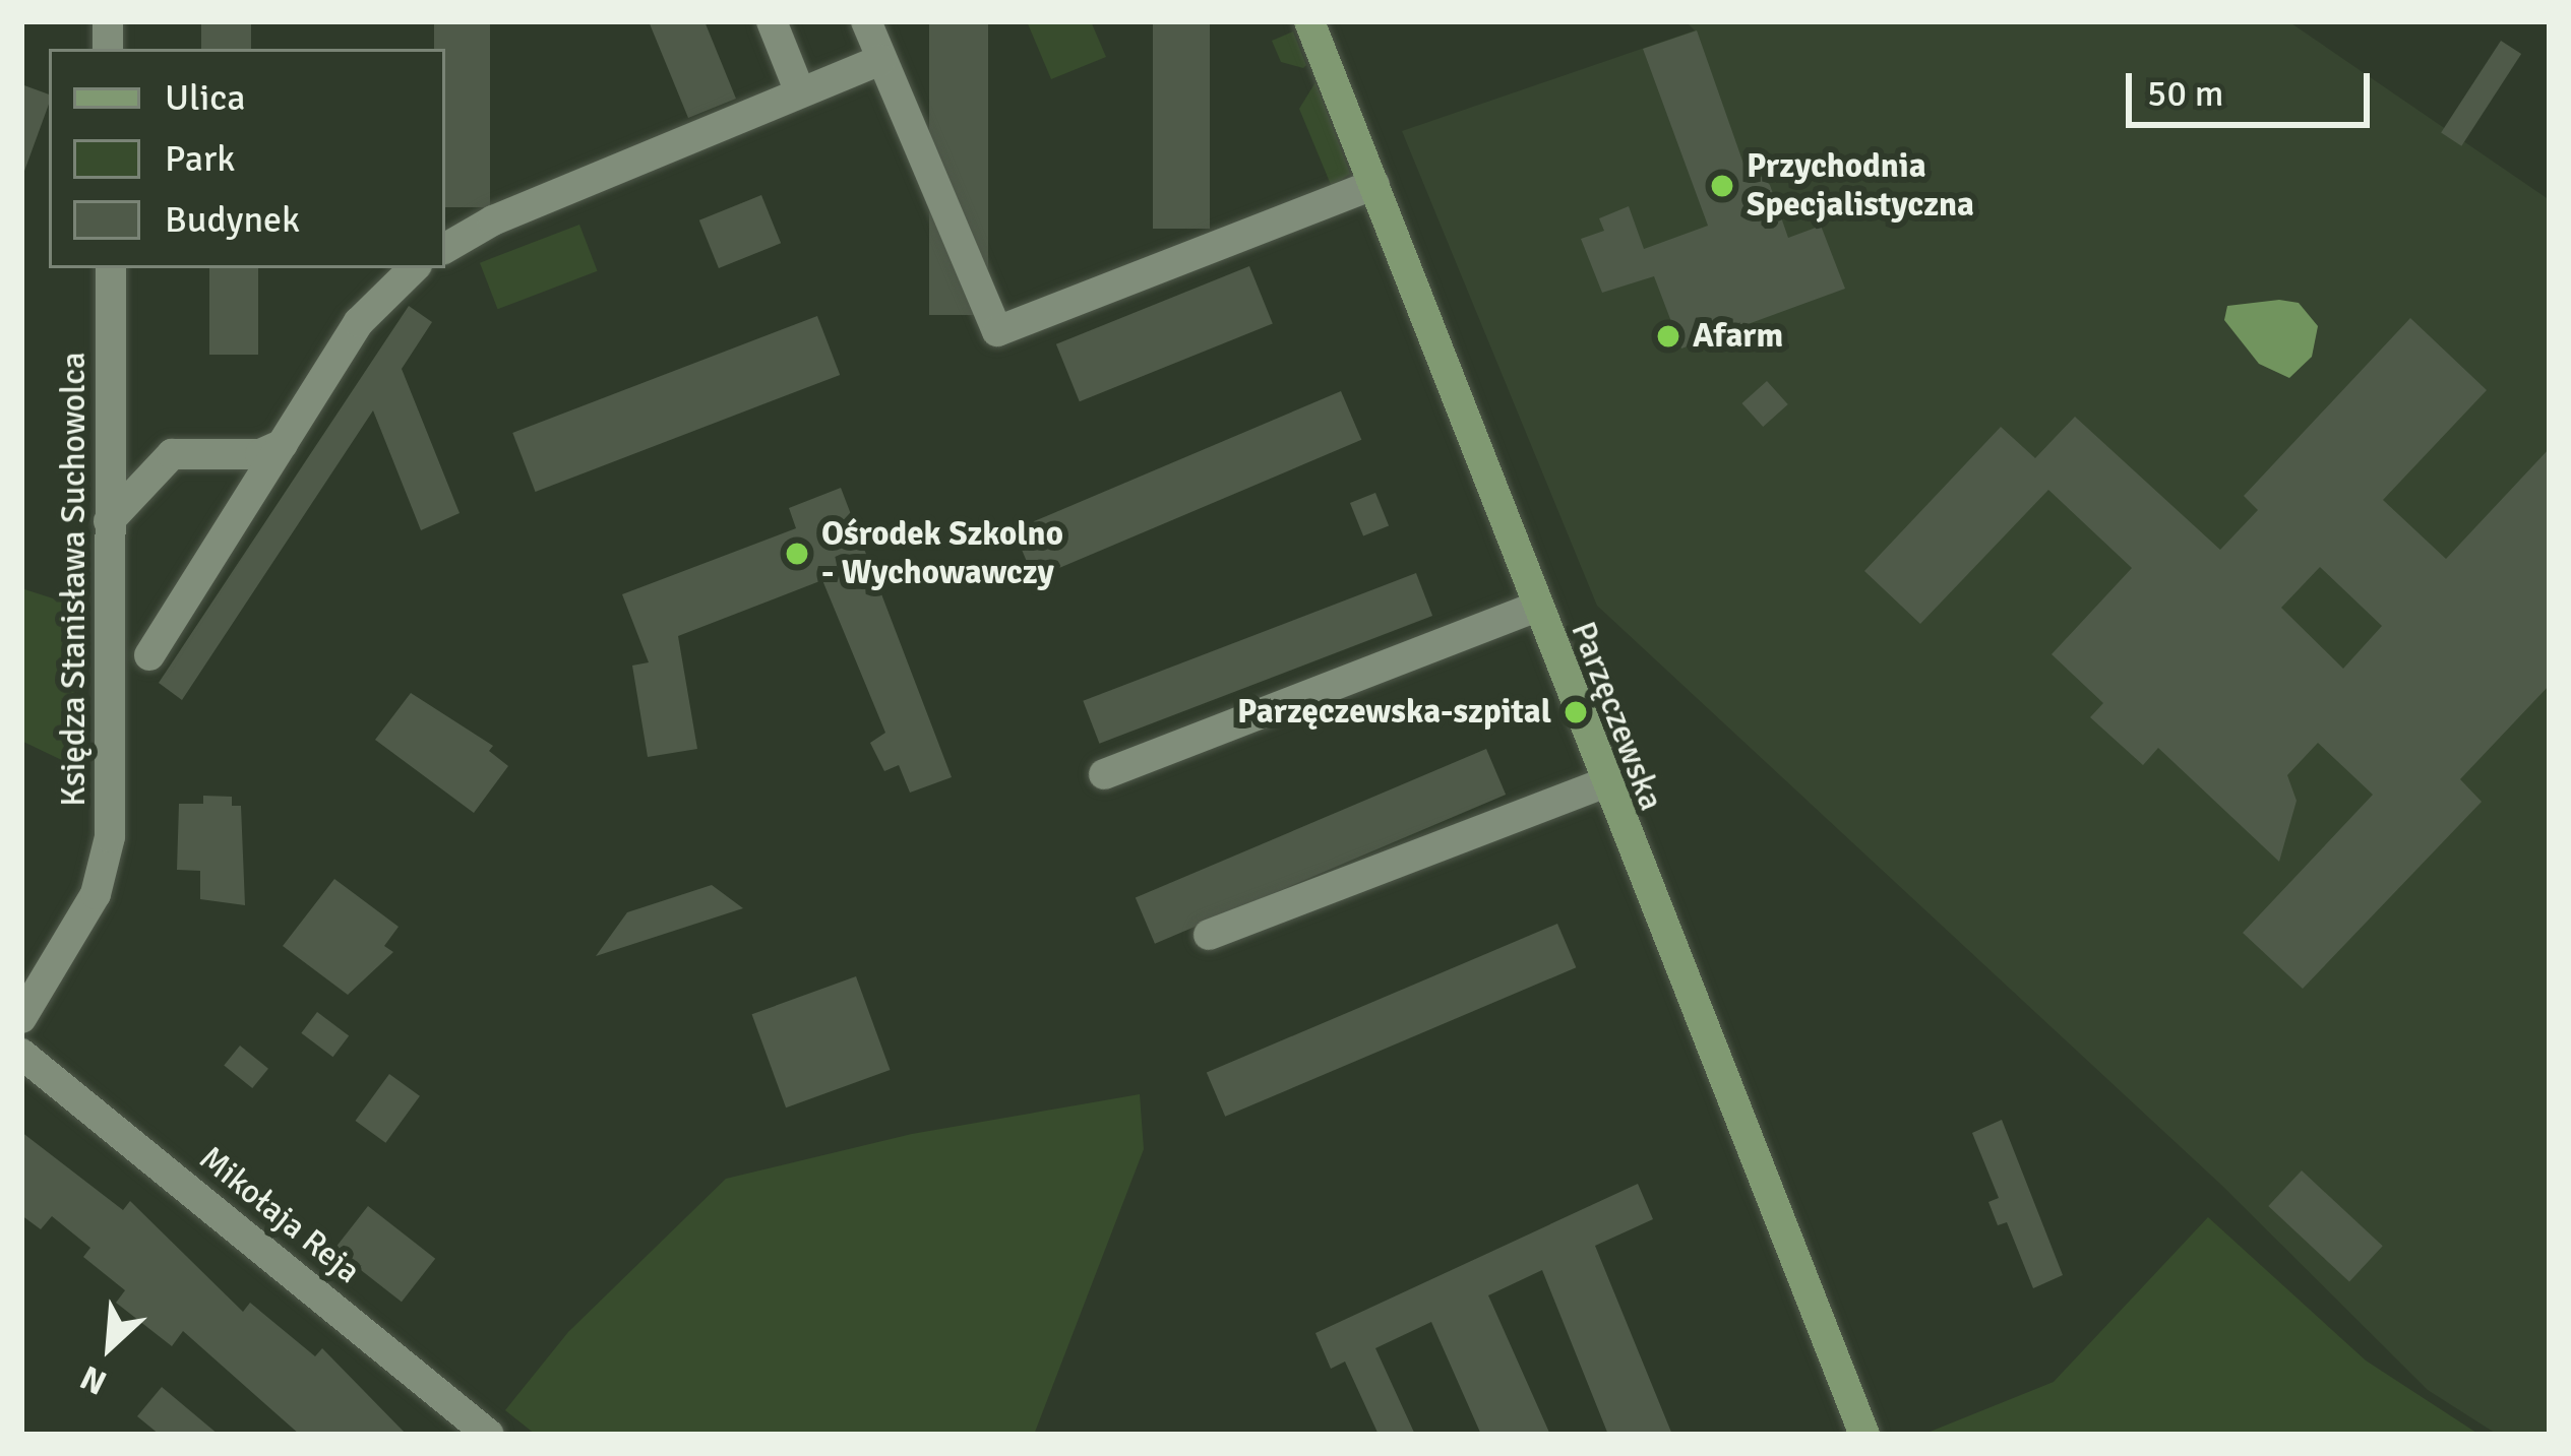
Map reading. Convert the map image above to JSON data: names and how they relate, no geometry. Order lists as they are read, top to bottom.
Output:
{
  "streets": {
    "street": ["Księdza Stanisława Suchowolca", "Parzęczewska", "Mikołaja Reja"]
  },
  "places": [
    "Przychodnia Specjalistyczna",
    "Afarm",
    "Ośrodek Szkolno - Wychowawczy",
    "Parzęczewska-szpital"
  ],
  "legend": ["Ulica", "Park", "Budynek"],
  "scale_bar": "50 m",
  "north": "bottom left"
}
